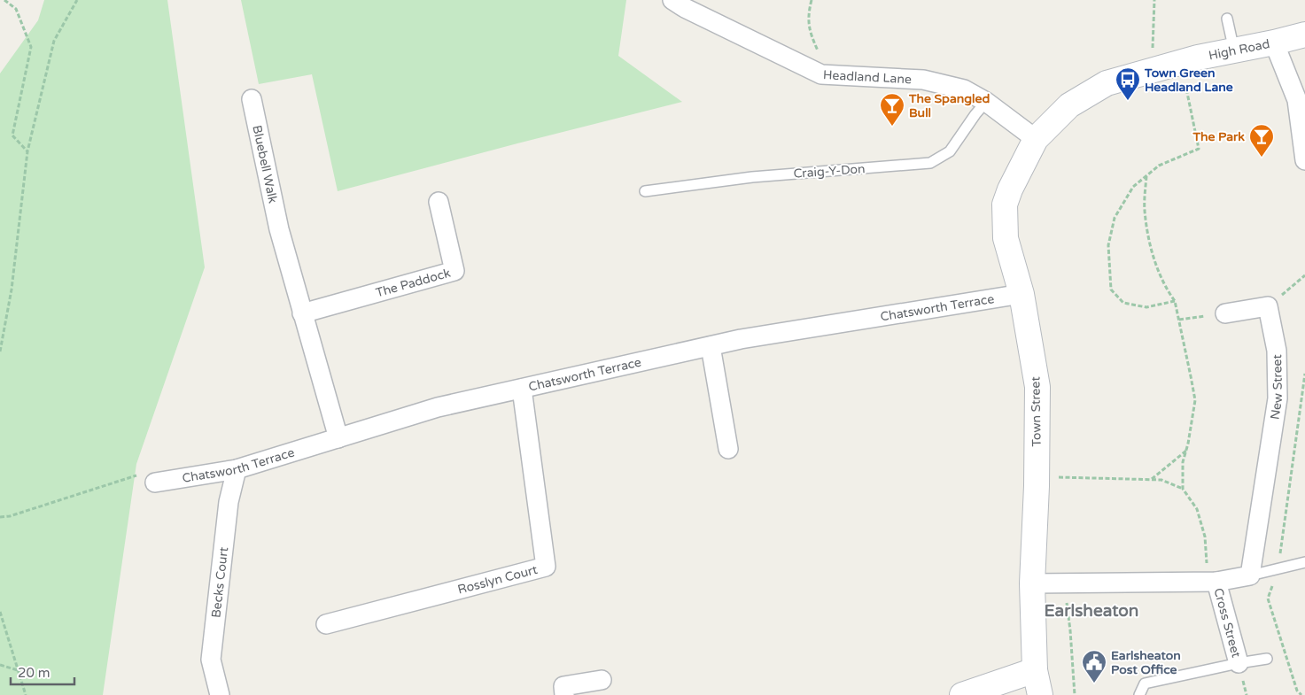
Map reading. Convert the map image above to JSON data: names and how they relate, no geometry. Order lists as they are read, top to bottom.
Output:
{
  "streets": {
    "street": [
      "High Road",
      "Headland Lane",
      "Bluebell Walk",
      "The Paddock",
      "Chatsworth Terrace",
      "New Street",
      "Town Street",
      "Rosslyn Court",
      "Becks Court",
      "Cross Street"
    ],
    "lane": ["Craig-Y-Don"]
  },
  "crossings": [
    ["High Road", "Headland Lane"],
    ["High Road", "Town Street"],
    ["Headland Lane", "Craig-Y-Don"],
    ["Headland Lane", "Town Street"],
    ["Bluebell Walk", "The Paddock"],
    ["Chatsworth Terrace", "Town Street"],
    ["Chatsworth Terrace", "Rosslyn Court"],
    ["Chatsworth Terrace", "Becks Court"]
  ],
  "districts": ["Earlsheaton"],
  "places": {
    "bus stop": ["Town Green Headland Lane"],
    "bar": ["The Spangled Bull", "The Park"],
    "public building": ["Earlsheaton Post Office"]
  },
  "scale_bar": "20 m"
}
